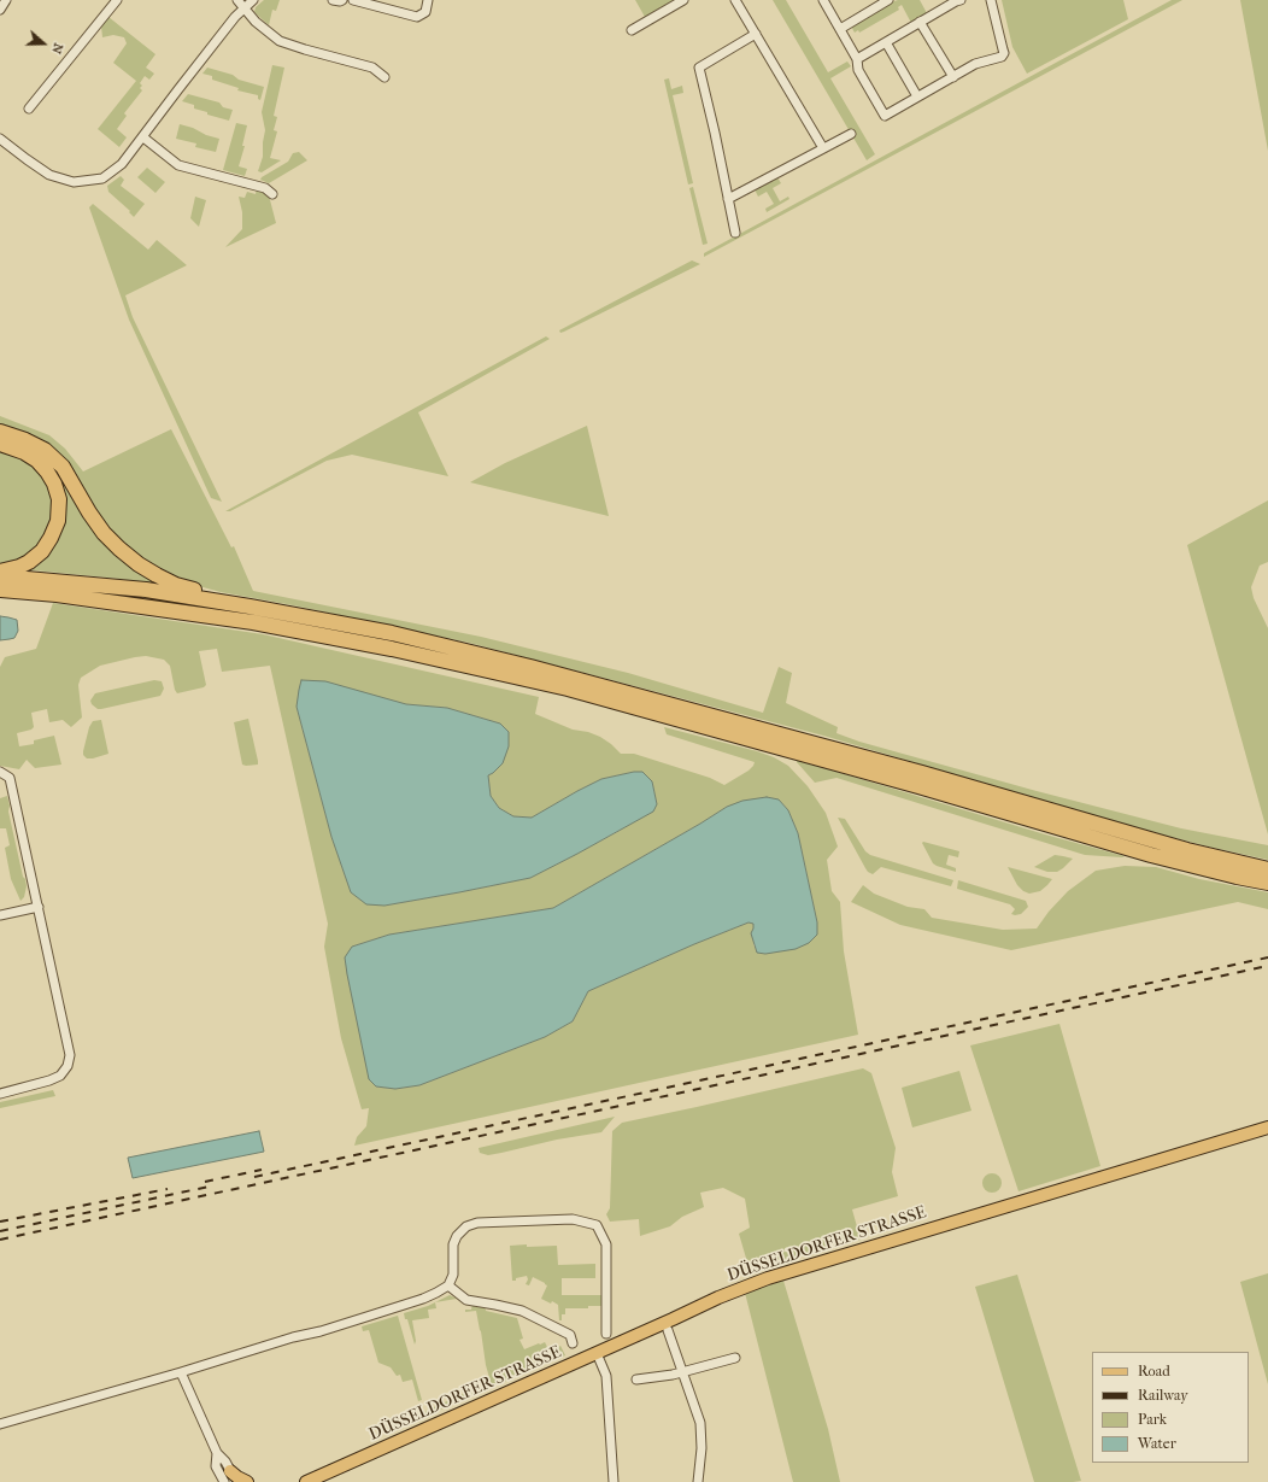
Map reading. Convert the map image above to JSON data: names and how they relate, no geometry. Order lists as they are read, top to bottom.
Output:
{
  "streets": {
    "main road": ["DÜSSELDORFER STRASSE"]
  },
  "legend": [
    "Road",
    "Railway",
    "Park",
    "Water"
  ],
  "north": "right"
}
